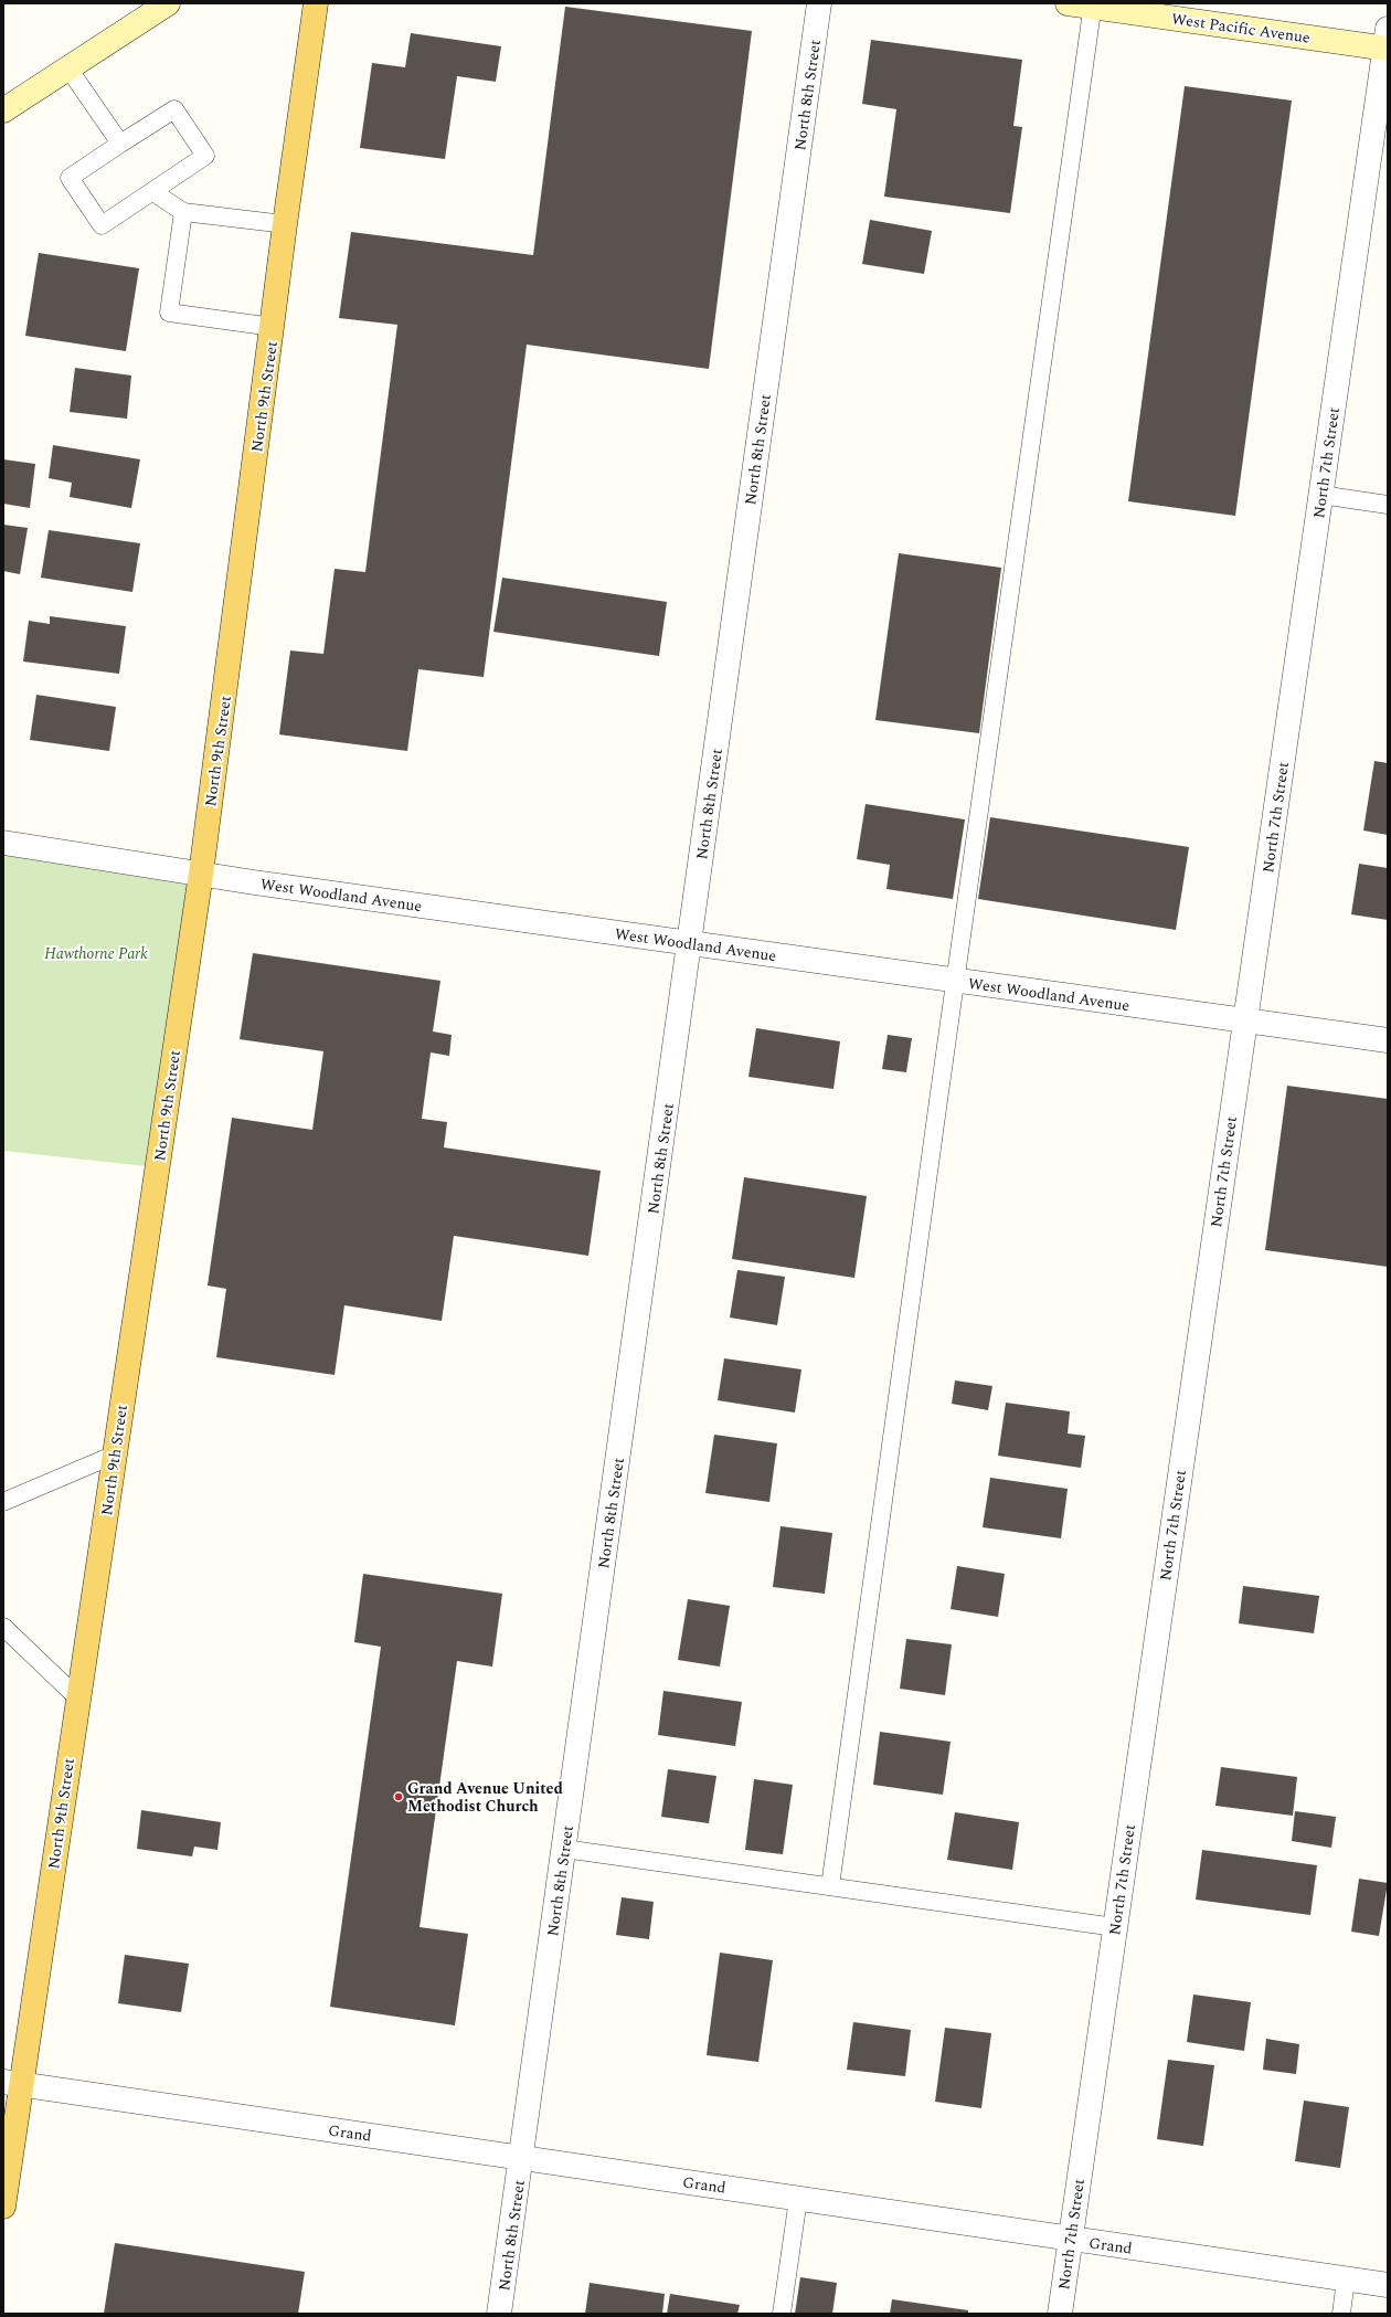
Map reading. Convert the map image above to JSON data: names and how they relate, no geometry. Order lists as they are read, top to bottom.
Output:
{
  "streets": {
    "main road": ["West Pacific Avenue", "North 9th Street"],
    "street": [
      "North 8th Street",
      "North 7th Street",
      "West Woodland Avenue",
      "Grand"
    ]
  },
  "crossings": [
    ["West Pacific Avenue", "North 7th Street"],
    ["North 8th Street", "West Woodland Avenue"],
    ["North 8th Street", "Grand"],
    ["North 9th Street", "West Woodland Avenue"],
    ["North 9th Street", "Grand"],
    ["North 7th Street", "West Woodland Avenue"],
    ["North 7th Street", "Grand"]
  ],
  "parks": ["Hawthorne Park"],
  "places": ["Grand Avenue United Methodist Church"]
}
